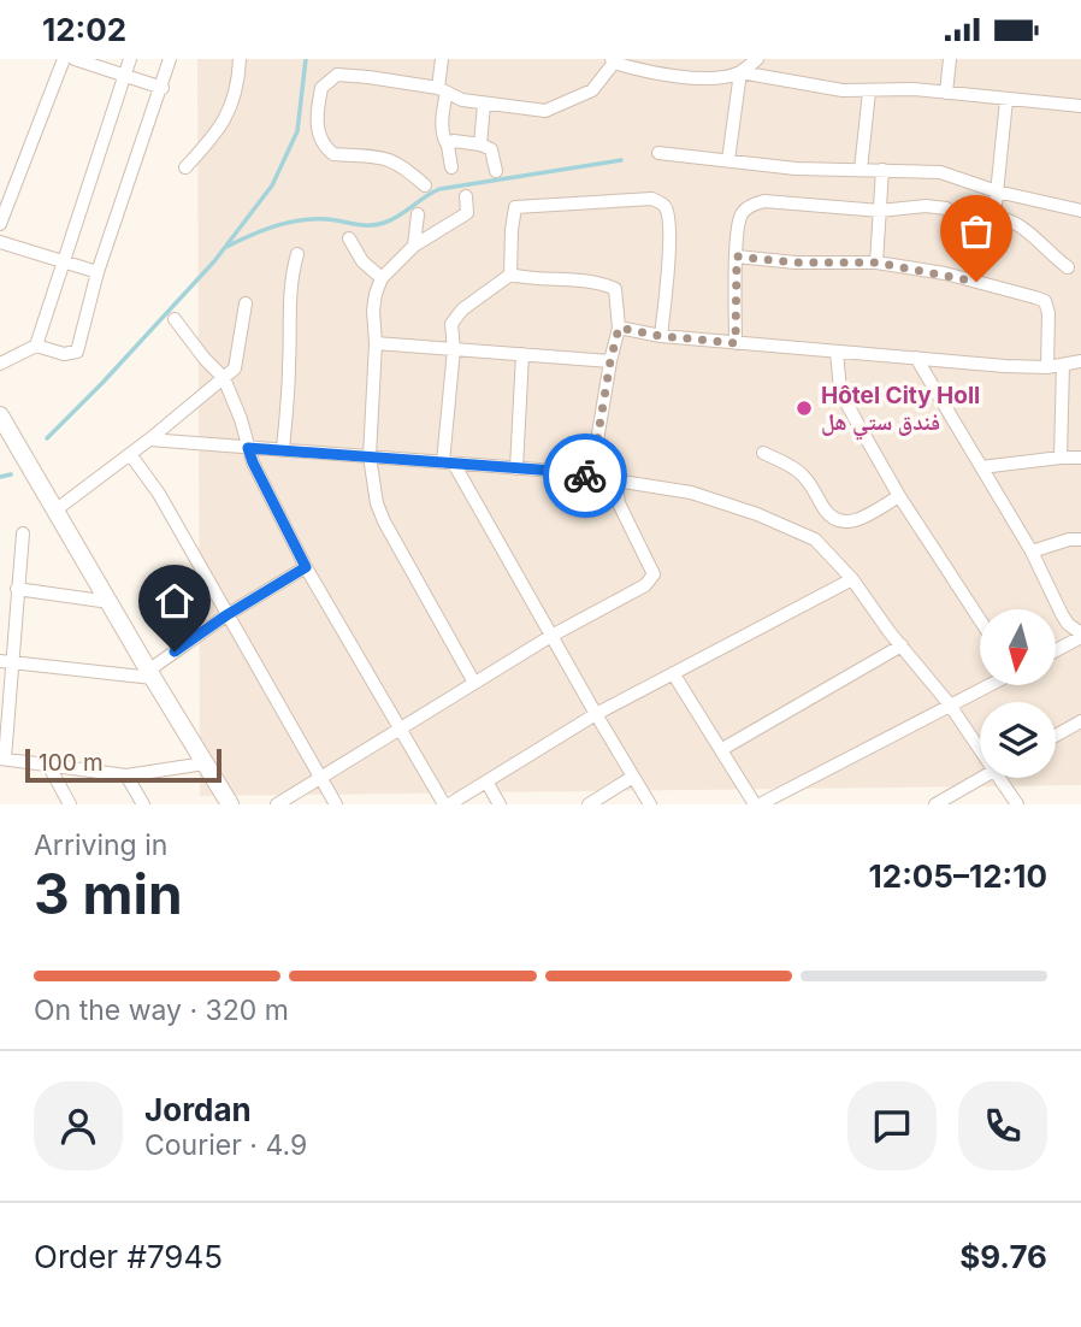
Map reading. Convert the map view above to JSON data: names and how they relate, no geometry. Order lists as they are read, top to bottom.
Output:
{
  "places": ["Hôtel City Holl فندق ستي هل"],
  "scale_bar": "100 m",
  "north": "bottom",
  "page": {
    "status": "12:02",
    "scale": "100 m",
    "heading": ["3 min", "Arriving in", "12:05–12:10"],
    "panel": [
      "Jordan",
      "Courier · 4.9",
      "Order #7945",
      "$9.76"
    ],
    "bar": "On the way · 320 m"
  }
}
